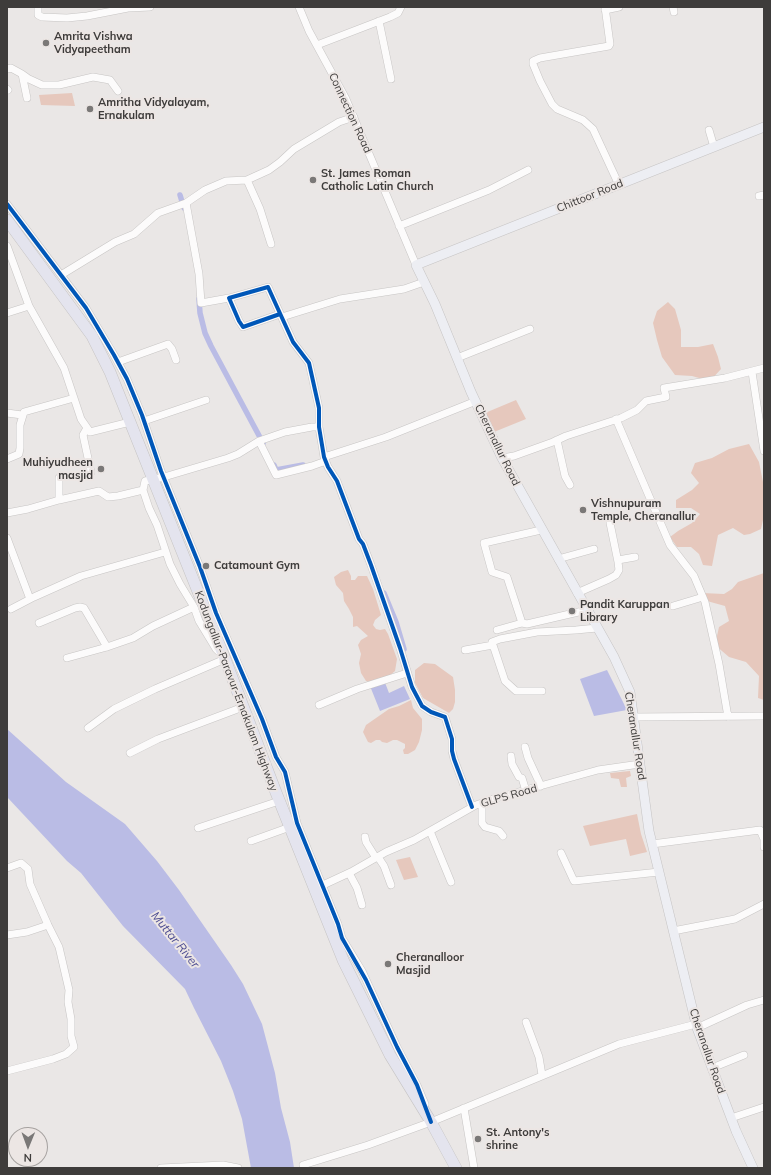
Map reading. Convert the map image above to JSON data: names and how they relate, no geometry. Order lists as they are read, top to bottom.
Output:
{
  "streets": {
    "highway": ["Kodungallur-Paravur-Ernakulam Highway"],
    "main road": ["Chittoor Road", "Cheranallur Road"],
    "street": ["Connection Road", "GLPS Road"]
  },
  "crossings": [
    ["Connection Road", "Chittoor Road"],
    ["Connection Road", "Cheranallur Road"],
    ["Chittoor Road", "Cheranallur Road"],
    ["Cheranallur Road", "GLPS Road"]
  ],
  "water": ["Muttar River"],
  "places": [
    "Amrita Vishwa Vidyapeetham",
    "Amritha Vidyalayam, Ernakulam",
    "St. James Roman Catholic Latin Church",
    "Muhiyudheen masjid",
    "Vishnupuram Temple, Cheranallur",
    "Catamount Gym",
    "Pandit Karuppan Library",
    "Cheranalloor Masjid",
    "St. Antony's shrine"
  ],
  "north": "bottom"
}
